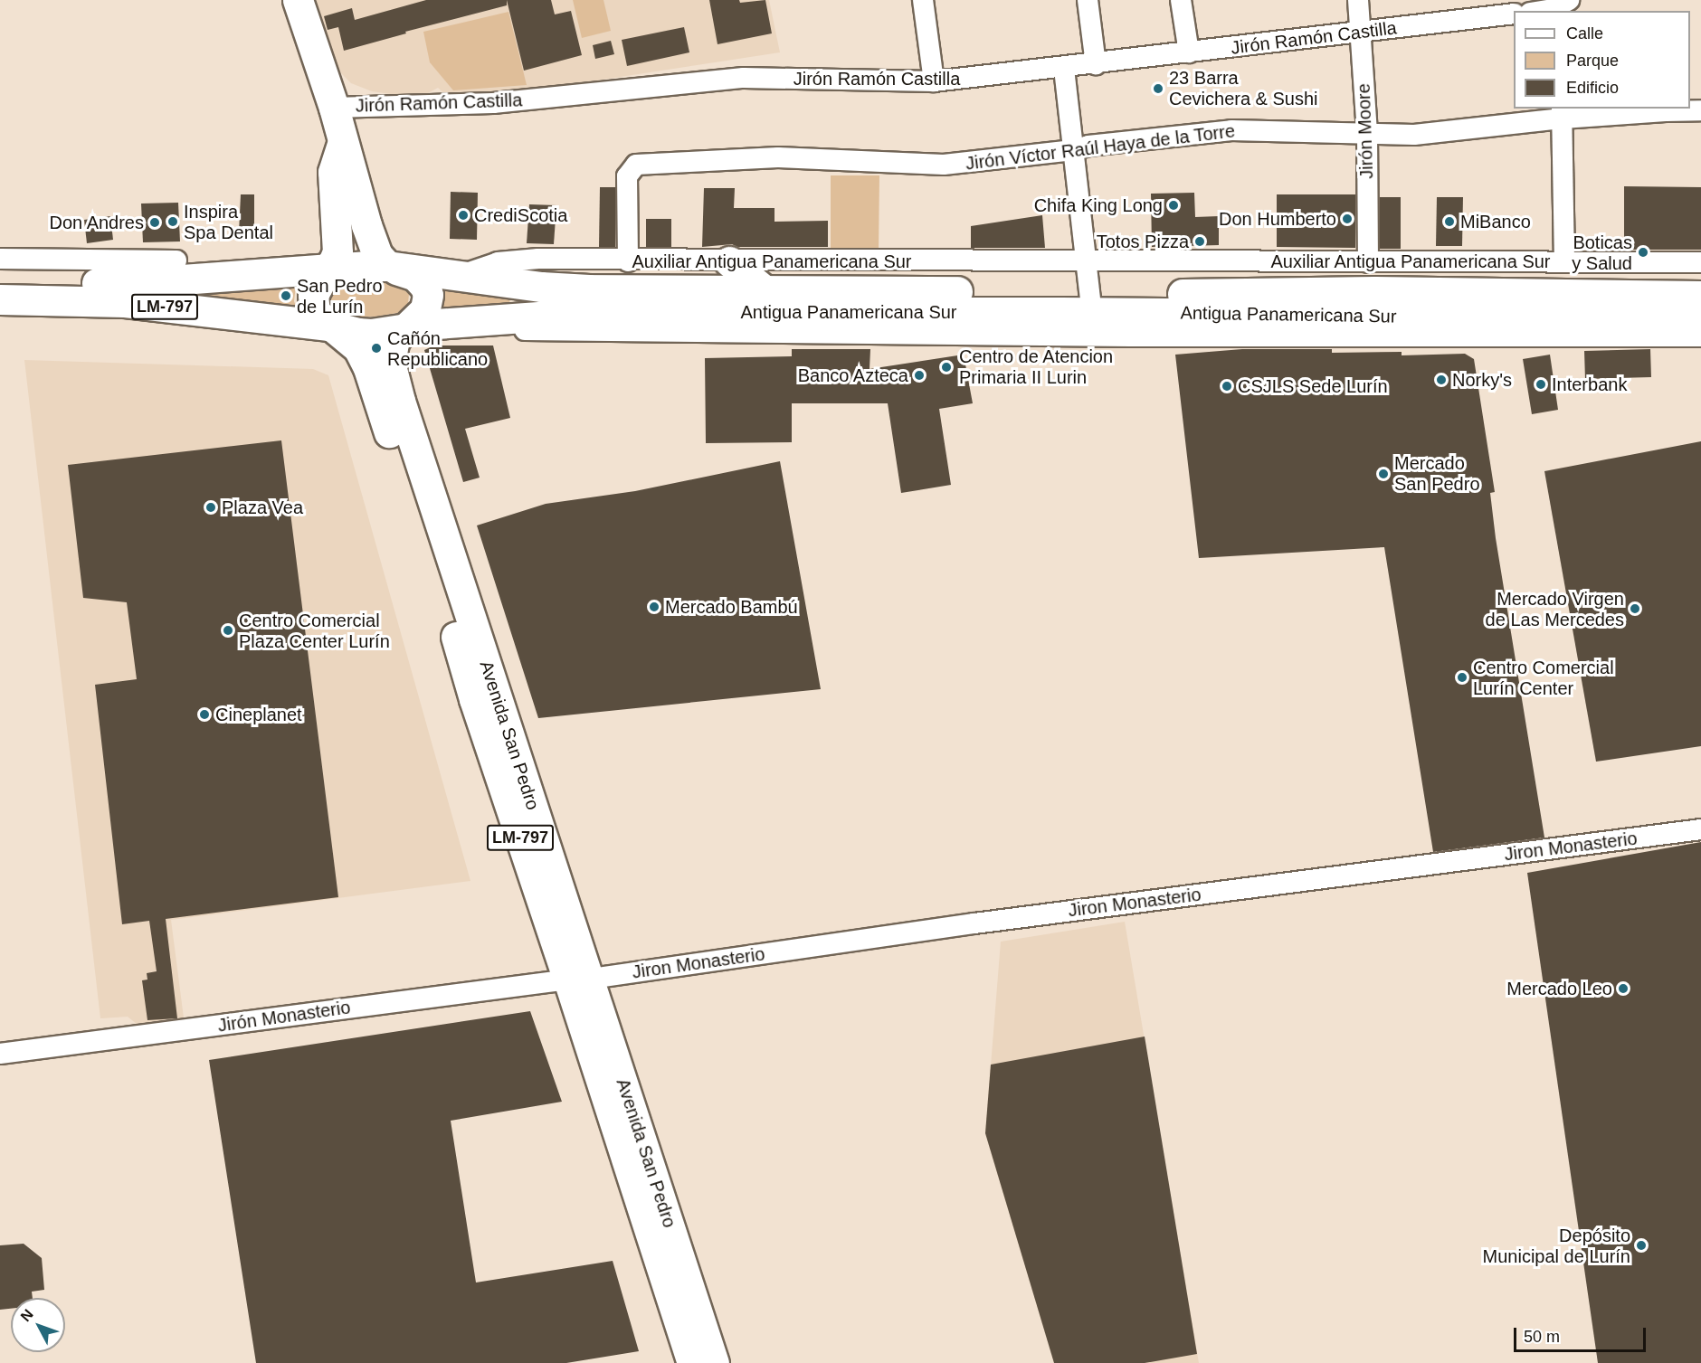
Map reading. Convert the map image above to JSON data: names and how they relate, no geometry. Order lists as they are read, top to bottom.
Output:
{
  "streets": {
    "main road": ["LM-797", "Antigua Panamericana Sur", "Avenida San Pedro"],
    "street": [
      "Jirón Ramón Castilla",
      "Jirón Moore",
      "Jirón Víctor Raúl Haya de la Torre",
      "Auxiliar Antigua Panamericana Sur",
      "Jiron Monasterio",
      "Jirón Monasterio"
    ]
  },
  "crossings": [
    ["Jirón Ramón Castilla", "Jirón Moore"],
    ["Jirón Moore", "Jirón Víctor Raúl Haya de la Torre"],
    ["Jirón Moore", "Auxiliar Antigua Panamericana Sur"],
    ["Jirón Víctor Raúl Haya de la Torre", "Auxiliar Antigua Panamericana Sur"],
    ["Auxiliar Antigua Panamericana Sur", "Antigua Panamericana Sur"],
    ["Antigua Panamericana Sur", "Avenida San Pedro"],
    ["Avenida San Pedro", "Jiron Monasterio"],
    ["Avenida San Pedro", "Jirón Monasterio"],
    ["Jiron Monasterio", "Jirón Monasterio"]
  ],
  "places": [
    "23 Barra Cevichera & Sushi",
    "Chifa King Long",
    "CrediScotia",
    "Don Humberto",
    "Inspira Spa Dental",
    "MiBanco",
    "Don Andres",
    "Totos Pizza",
    "Boticas y Salud",
    "San Pedro de Lurín",
    "Cañón Republicano",
    "Centro de Atencion Primaria II Lurin",
    "Banco Azteca",
    "Norky's",
    "Interbank",
    "CSJLS Sede Lurín",
    "Mercado San Pedro",
    "Plaza Vea",
    "Mercado Bambú",
    "Mercado Virgen de Las Mercedes",
    "Centro Comercial Plaza Center Lurín",
    "Centro Comercial Lurín Center",
    "Cineplanet",
    "Mercado Leo",
    "Depósito Municipal de Lurín"
  ],
  "legend": ["Calle", "Parque", "Edificio"],
  "scale_bar": "50 m",
  "north": "top left"
}
